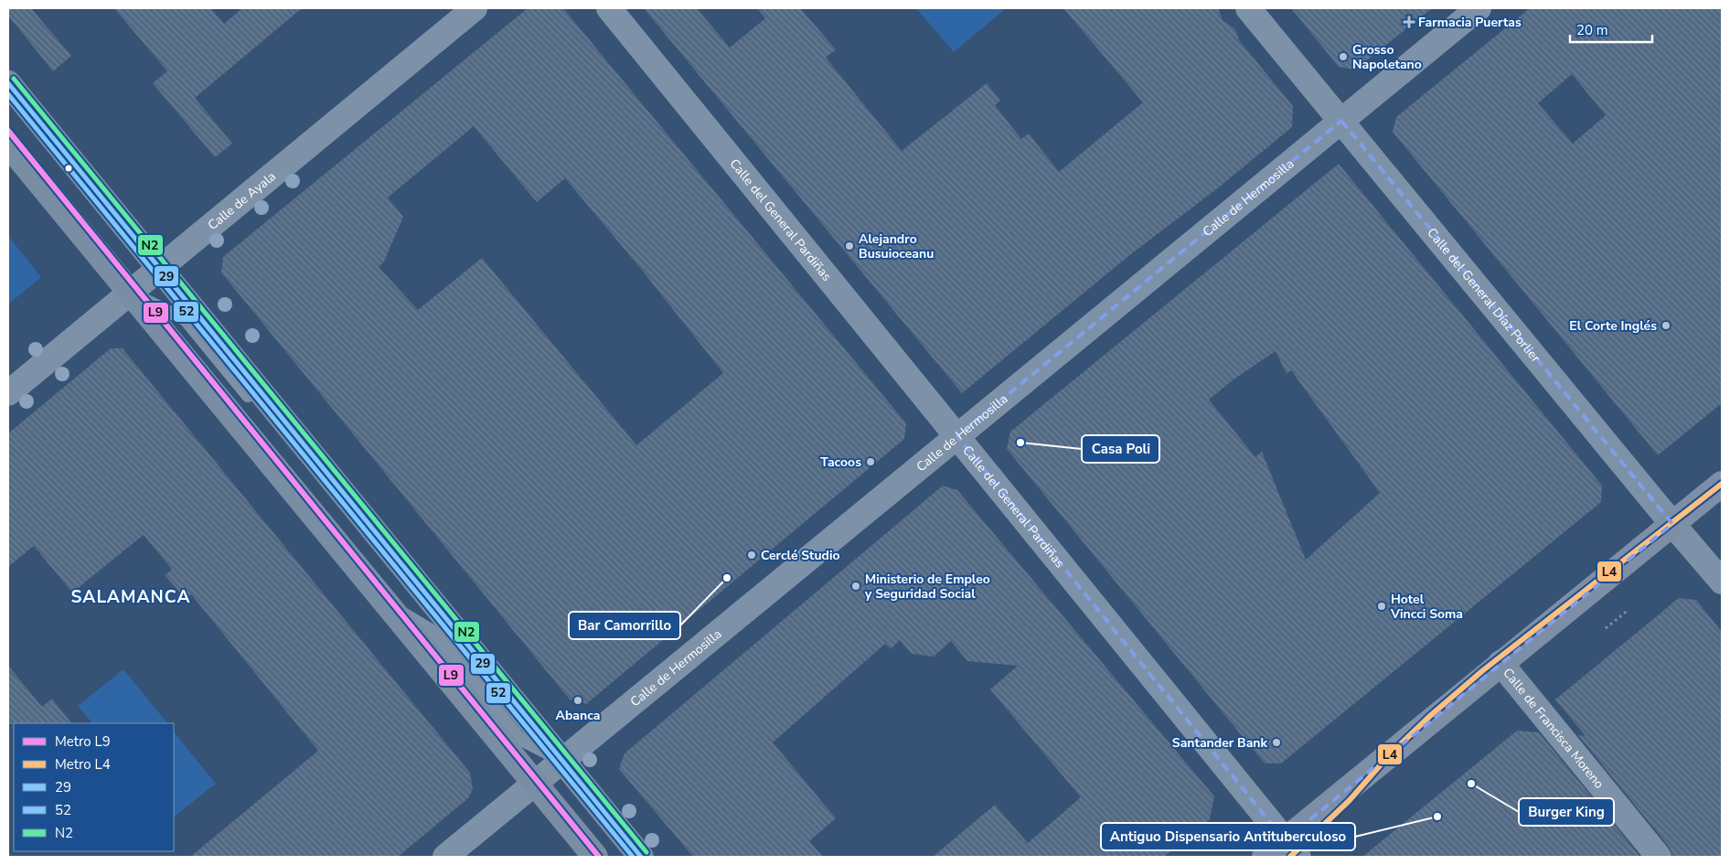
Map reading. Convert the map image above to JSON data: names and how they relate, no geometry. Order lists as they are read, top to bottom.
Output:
{
  "streets": {
    "street": [
      "Calle de Hermosilla",
      "Calle de Ayala",
      "Calle del General Pardiñas",
      "Calle del General Díaz Porlier",
      "Calle de Francisca Moreno"
    ]
  },
  "crossings": [
    ["Calle de Hermosilla", "Calle del General Pardiñas"],
    ["Calle de Hermosilla", "Calle del General Díaz Porlier"]
  ],
  "districts": ["SALAMANCA"],
  "places": {
    "health": ["Farmacia Puertas"],
    "other": [
      "Grosso Napoletano",
      "Alejandro Busuioceanu",
      "El Corte Inglés",
      "Casa Poli",
      "Tacoos",
      "Cerclé Studio",
      "Bar Camorrillo",
      "Ministerio de Empleo y Seguridad Social",
      "Hotel Vincci Soma",
      "Abanca",
      "Santander Bank",
      "Burger King",
      "Antiguo Dispensario Antituberculoso"
    ]
  },
  "lines": [
    "transit line N2",
    "transit line 29",
    "transit line 52",
    "metro line L9",
    "metro line L4"
  ],
  "legend": [
    "Metro L9",
    "Metro L4",
    "29",
    "52",
    "N2"
  ],
  "scale_bar": "20 m"
}
